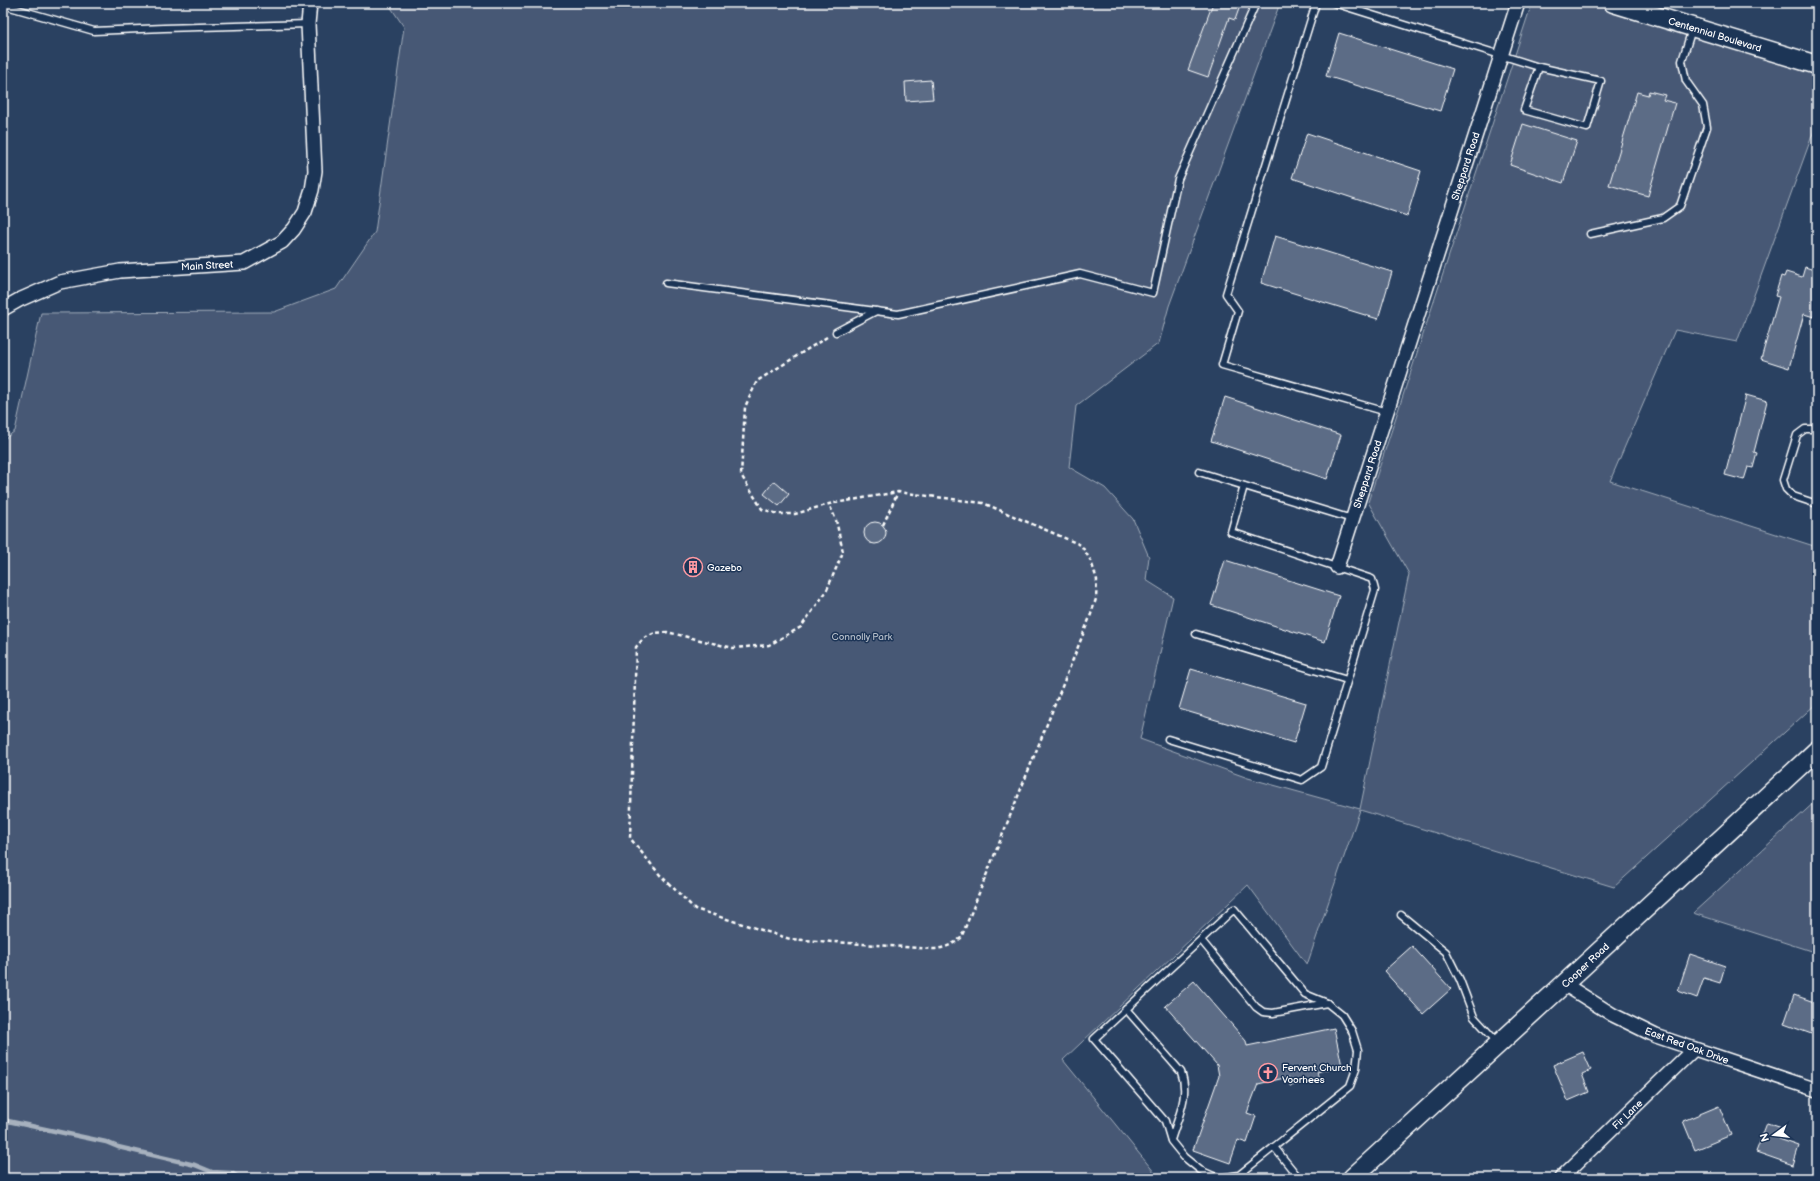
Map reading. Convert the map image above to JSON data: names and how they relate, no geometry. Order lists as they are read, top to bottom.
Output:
{
  "streets": {
    "street": [
      "Centennial Boulevard",
      "Sheppard Road",
      "Main Street",
      "Cooper Road",
      "East Red Oak Drive",
      "Fir Lane"
    ]
  },
  "crossings": [
    ["Cooper Road", "East Red Oak Drive"],
    ["East Red Oak Drive", "Fir Lane"]
  ],
  "parks": ["Connolly Park"],
  "places": {
    "building": ["Gazebo"],
    "church": ["Fervent Church Voorhees"]
  },
  "north": "left"
}
